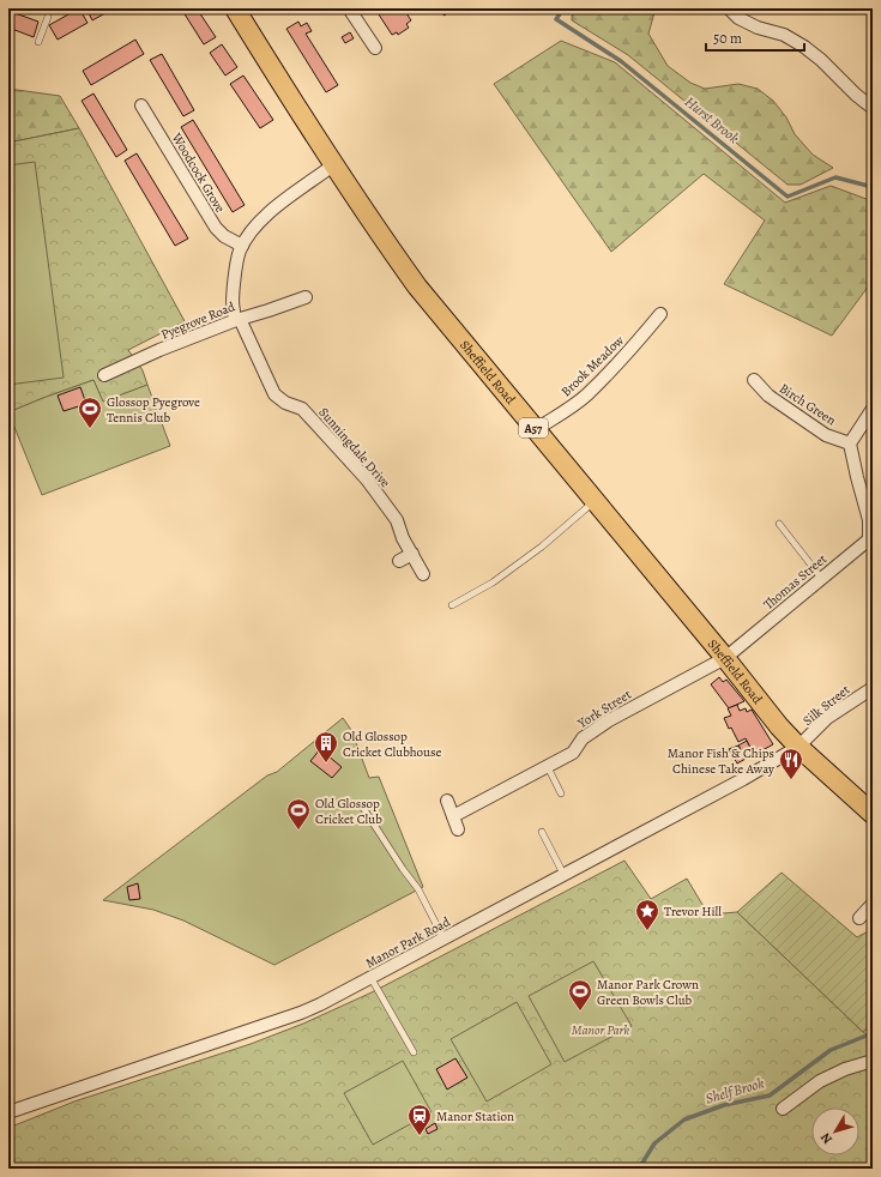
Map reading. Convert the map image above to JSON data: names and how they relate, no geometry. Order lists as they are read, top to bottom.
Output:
{
  "streets": {
    "main road": ["Sheffield Road", "A57"],
    "street": [
      "Woodcock Grove",
      "Pyegrove Road",
      "Brook Meadow",
      "Birch Green",
      "Sunningdale Drive",
      "Thomas Street",
      "Silk Street",
      "York Street",
      "Manor Park Road"
    ]
  },
  "crossings": [
    ["Pyegrove Road", "Sunningdale Drive"],
    ["Brook Meadow", "Sheffield Road"],
    ["Sheffield Road", "Thomas Street"],
    ["Sheffield Road", "Silk Street"],
    ["Sheffield Road", "York Street"],
    ["Sheffield Road", "Manor Park Road"],
    ["Birch Green", "Thomas Street"],
    ["Thomas Street", "York Street"],
    ["Silk Street", "Manor Park Road"]
  ],
  "water": ["Hurst Brook", "Shelf Brook"],
  "parks": ["Manor Park"],
  "places": {
    "sports": ["Glossop Pyegrove Tennis Club", "Old Glossop Cricket Club", "Manor Park Crown Green Bowls Club"],
    "building": ["Old Glossop Cricket Clubhouse"],
    "restaurant": ["Manor Fish & Chips Chinese Take Away"],
    "place": ["Trevor Hill"],
    "station": ["Manor Station"]
  },
  "scale_bar": "50 m",
  "north": "bottom left"
}
